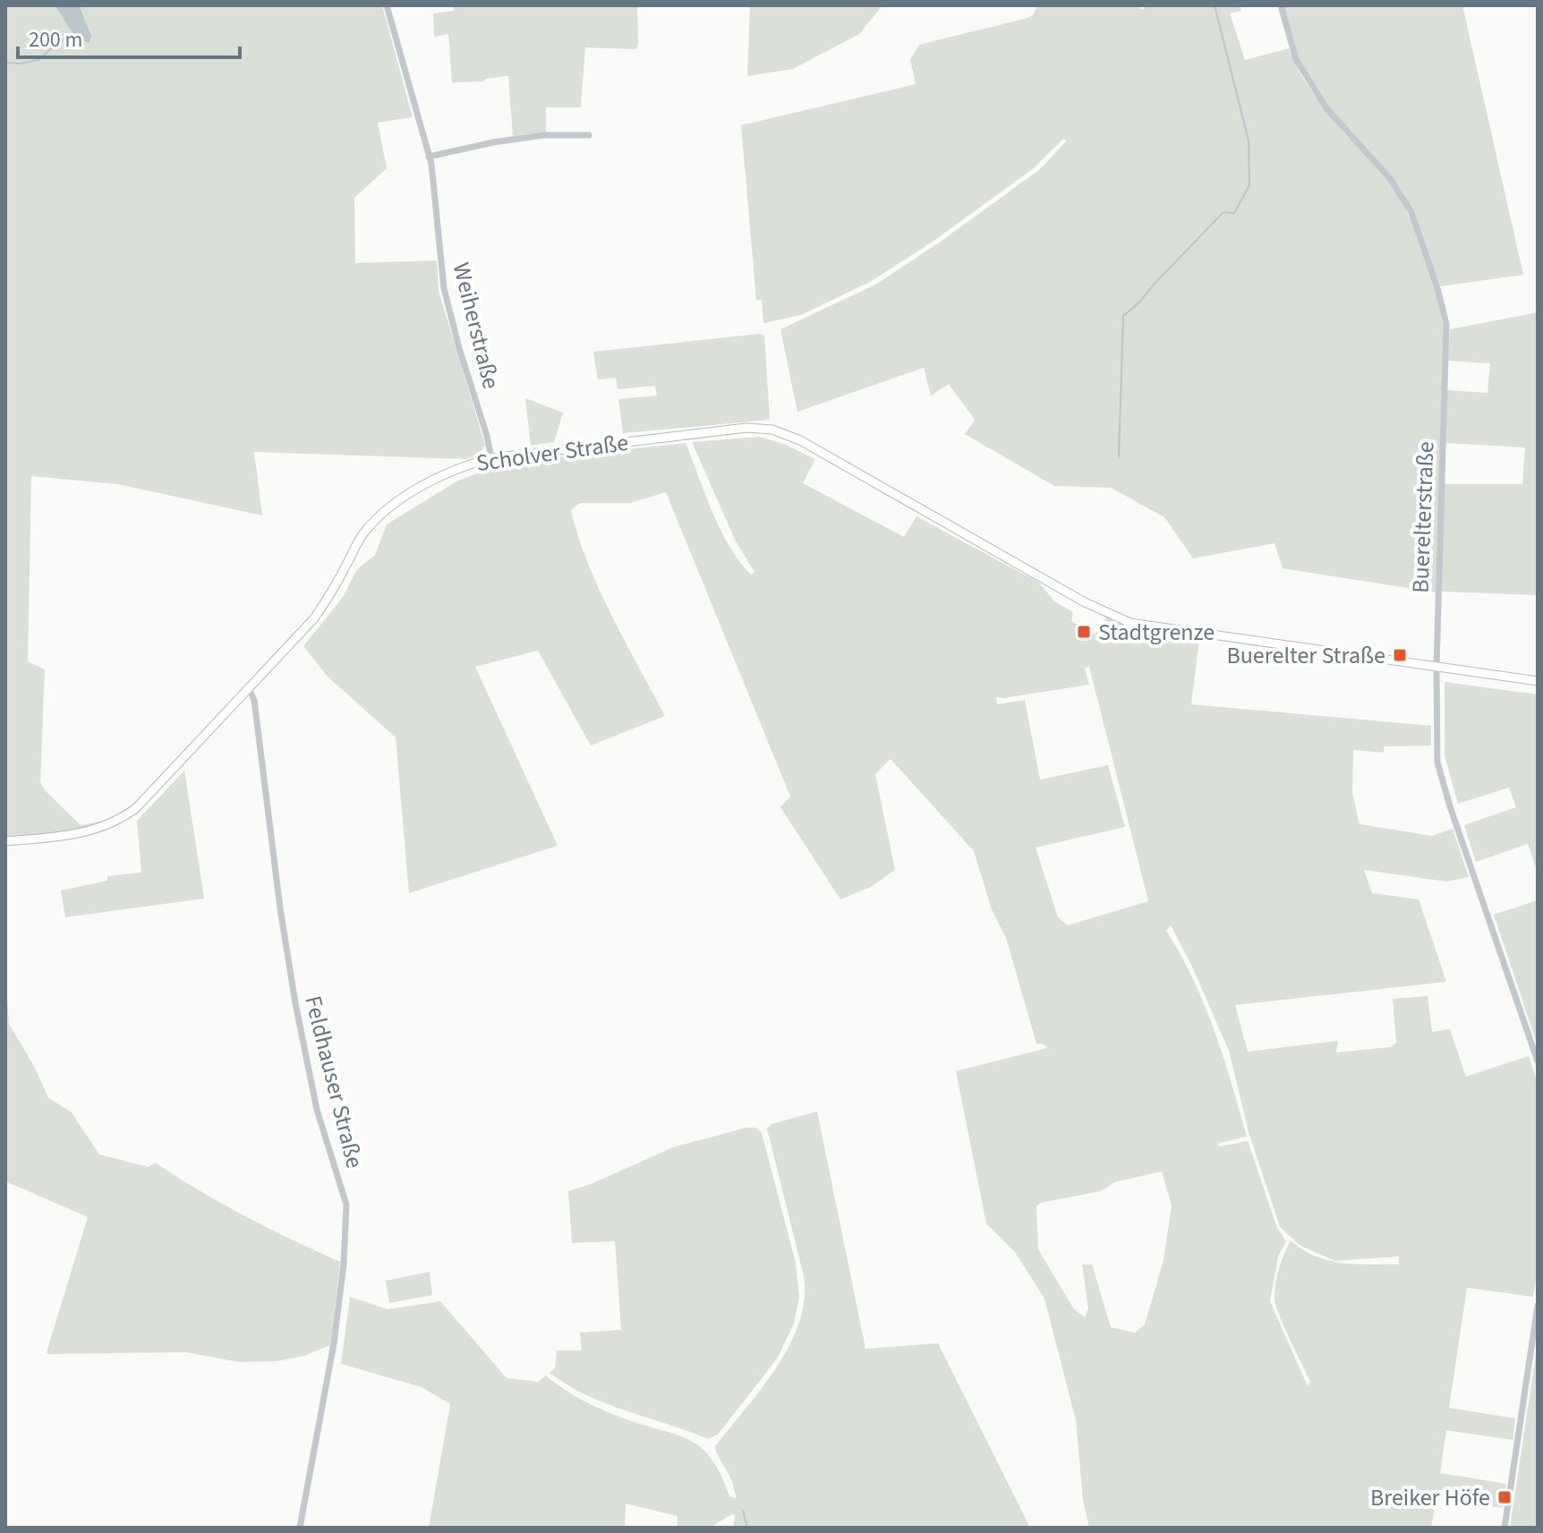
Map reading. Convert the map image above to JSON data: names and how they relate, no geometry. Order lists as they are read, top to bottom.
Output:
{
  "streets": {
    "street": [
      "Weiherstraße",
      "Scholver Straße",
      "Buerelterstraße",
      "Feldhauser Straße"
    ]
  },
  "crossings": [
    ["Weiherstraße", "Scholver Straße"],
    ["Scholver Straße", "Buerelterstraße"],
    ["Scholver Straße", "Feldhauser Straße"]
  ],
  "places": {
    "transit": ["Stadtgrenze", "Buerelter Straße", "Breiker Höfe"]
  },
  "scale_bar": "200 m"
}
